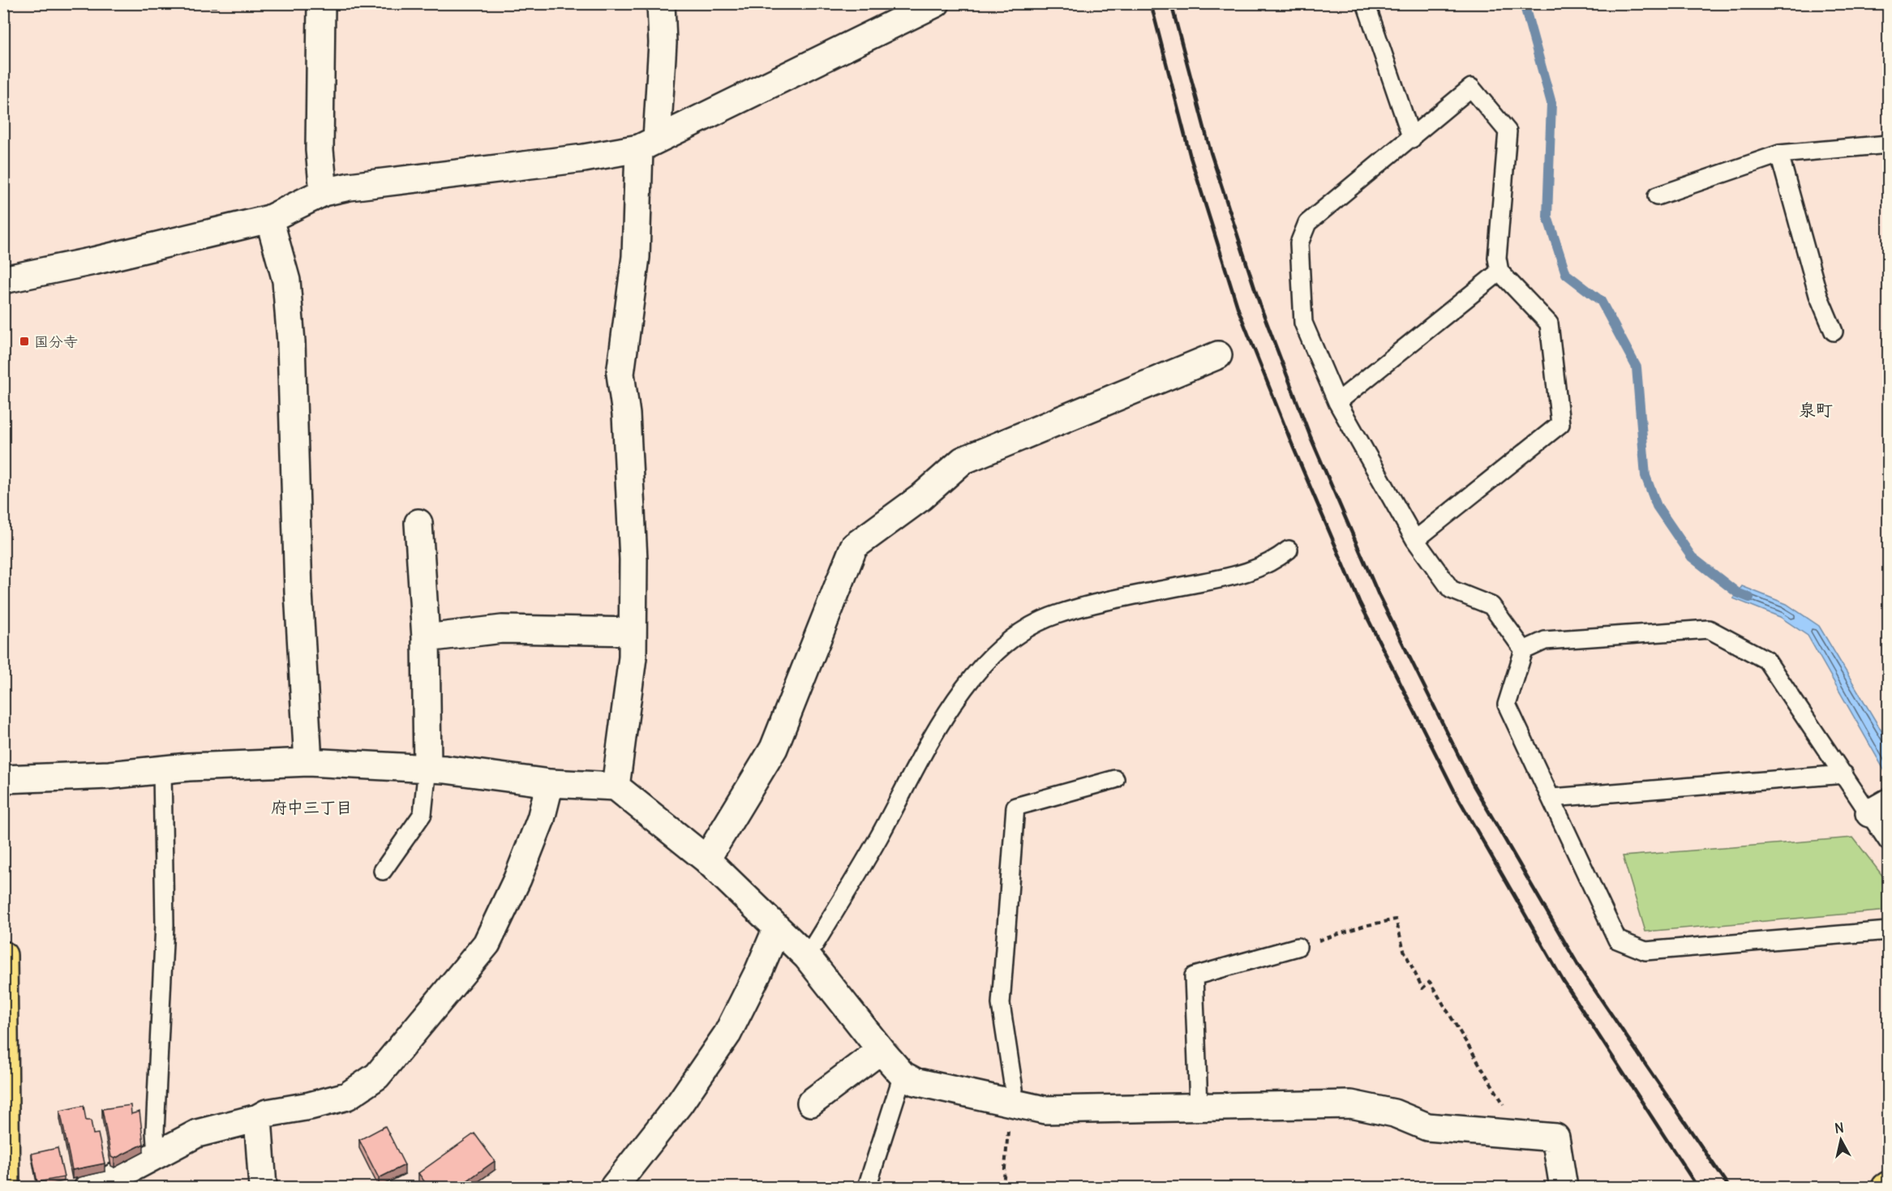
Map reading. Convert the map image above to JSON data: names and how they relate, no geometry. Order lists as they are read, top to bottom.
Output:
{
  "districts": ["泉町", "府中三丁目"],
  "places": {
    "transit": ["国分寺"]
  },
  "north": "top"
}
